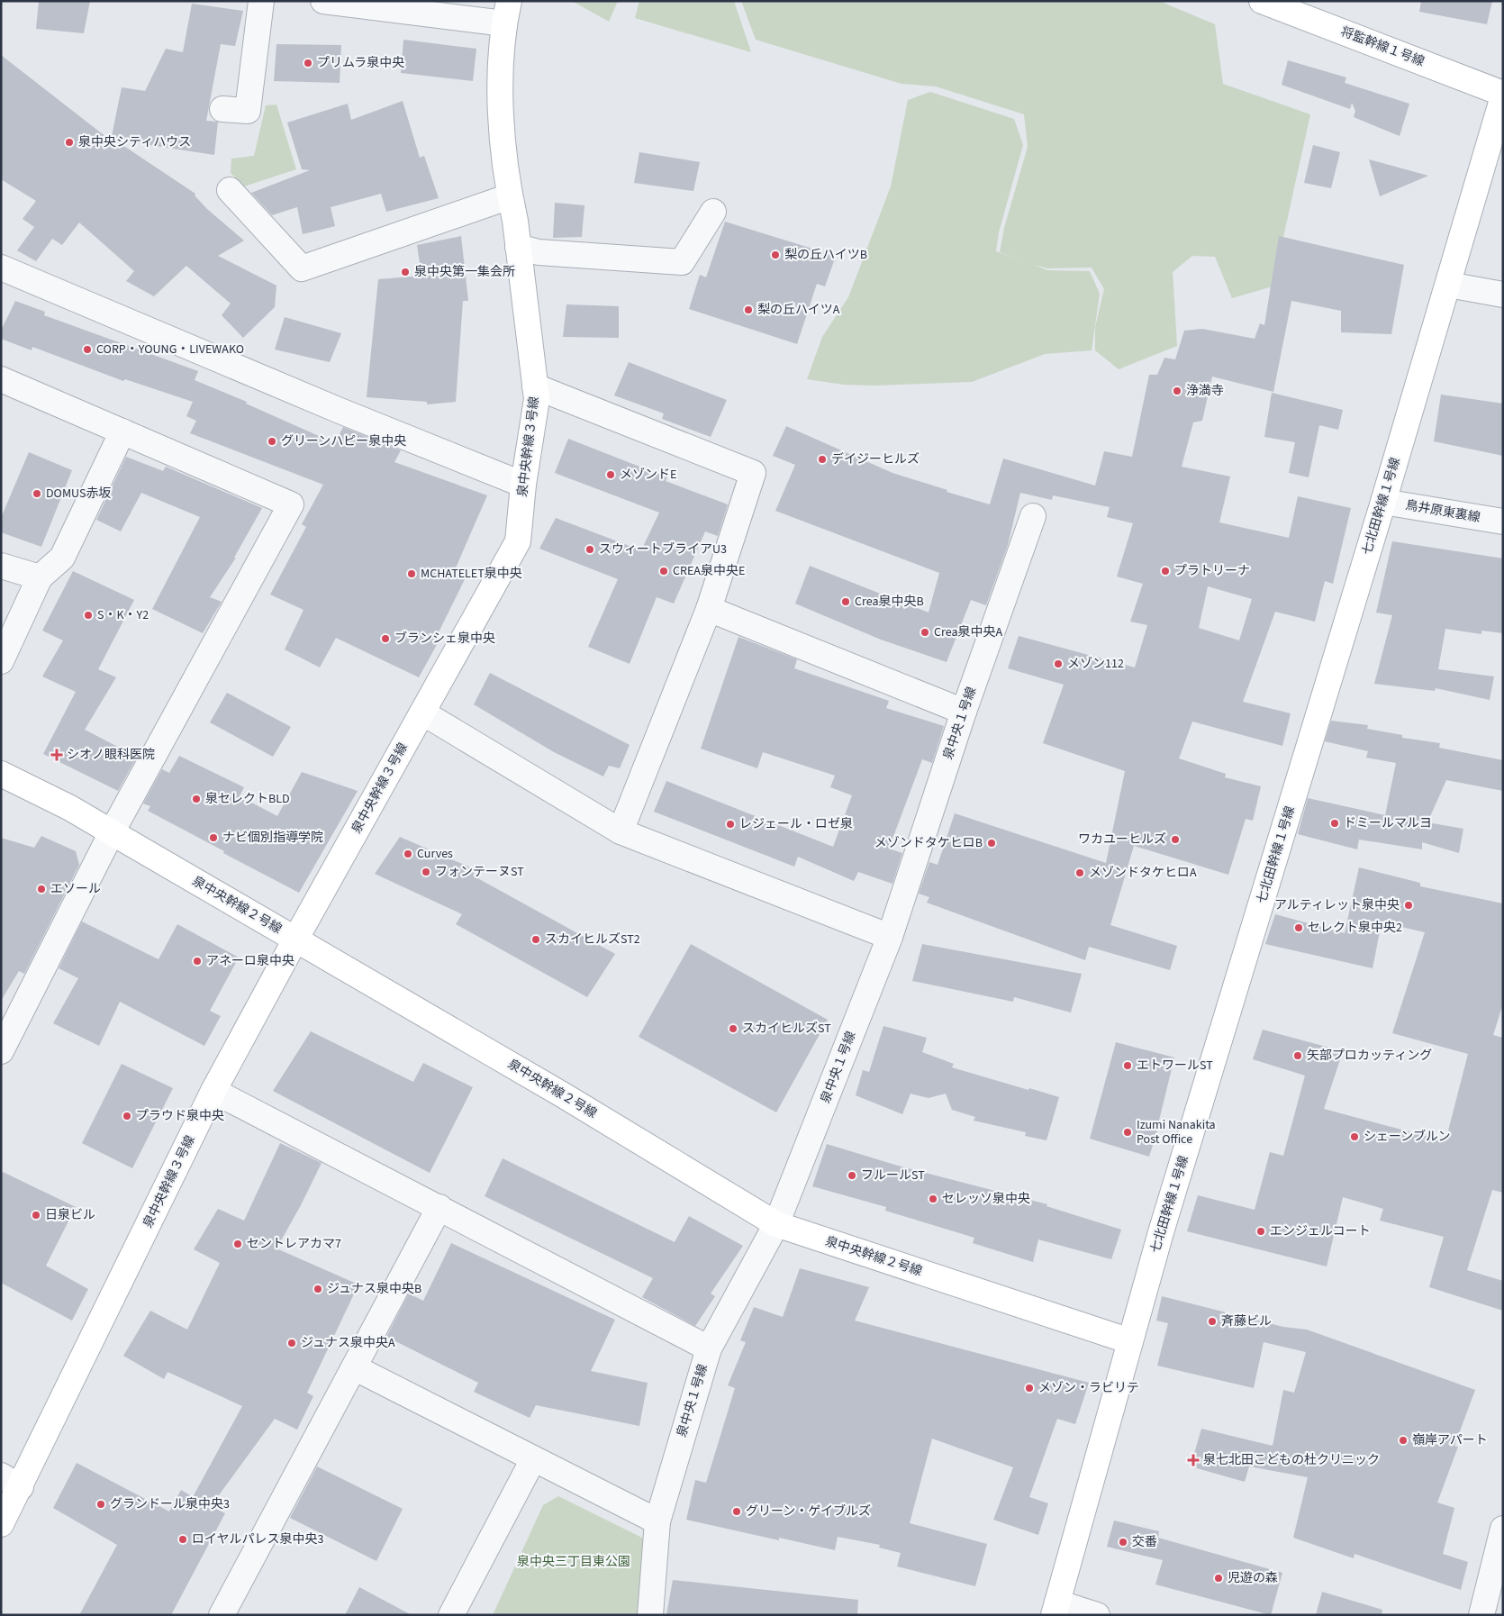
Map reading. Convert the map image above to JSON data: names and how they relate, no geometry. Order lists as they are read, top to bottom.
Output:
{
  "streets": {
    "street": [
      "将監幹線１号線",
      "泉中央幹線３号線",
      "七北田幹線１号線",
      "鳥井原東裏線",
      "泉中央１号線",
      "泉中央幹線２号線"
    ]
  },
  "crossings": [
    ["将監幹線１号線", "七北田幹線１号線"],
    ["泉中央幹線３号線", "泉中央幹線２号線"],
    ["七北田幹線１号線", "鳥井原東裏線"],
    ["七北田幹線１号線", "泉中央幹線２号線"],
    ["泉中央１号線", "泉中央幹線２号線"]
  ],
  "parks": ["泉中央三丁目東公園"],
  "places": {
    "other": [
      "プリムラ泉中央",
      "泉中央シティハウス",
      "梨の丘ハイツB",
      "泉中央第一集会所",
      "梨の丘ハイツA",
      "CORP・YOUNG・LIVEWAKO",
      "浄満寺",
      "グリーンハピー泉中央",
      "デイジーヒルズ",
      "メゾンドE",
      "DOMUS赤坂",
      "スウィートブライアU3",
      "CREA泉中央E",
      "プラトリーナ",
      "MCHATELET泉中央",
      "Crea泉中央B",
      "S・K・Y2",
      "Crea泉中央A",
      "ブランシェ泉中央",
      "メゾン112",
      "泉セレクトBLD",
      "ドミールマルヨ",
      "レジェール・ロゼ泉",
      "ナビ個別指導学院",
      "ワカユーヒルズ",
      "メゾンドタケヒロB",
      "Curves",
      "フォンテーヌST",
      "メゾンドタケヒロA",
      "エソール",
      "アルティレット泉中央",
      "セレクト泉中央2",
      "スカイヒルズST2",
      "アネーロ泉中央",
      "スカイヒルズST",
      "矢部プロカッティング",
      "エトワールST",
      "プラウド泉中央",
      "Izumi Nanakita Post Office",
      "シェーンブルン",
      "フルールST",
      "セレッソ泉中央",
      "日泉ビル",
      "エンジェルコート",
      "セントレアカマ7",
      "ジュナス泉中央B",
      "斉藤ビル",
      "ジュナス泉中央A",
      "メゾン・ラビリテ",
      "嶺岸アパート",
      "グランドール泉中央3",
      "グリーン・ゲイブルズ",
      "ロイヤルパレス泉中央3",
      "交番",
      "児遊の森"
    ],
    "health": ["シオノ眼科医院", "泉七北田こどもの杜クリニック"]
  }
}
